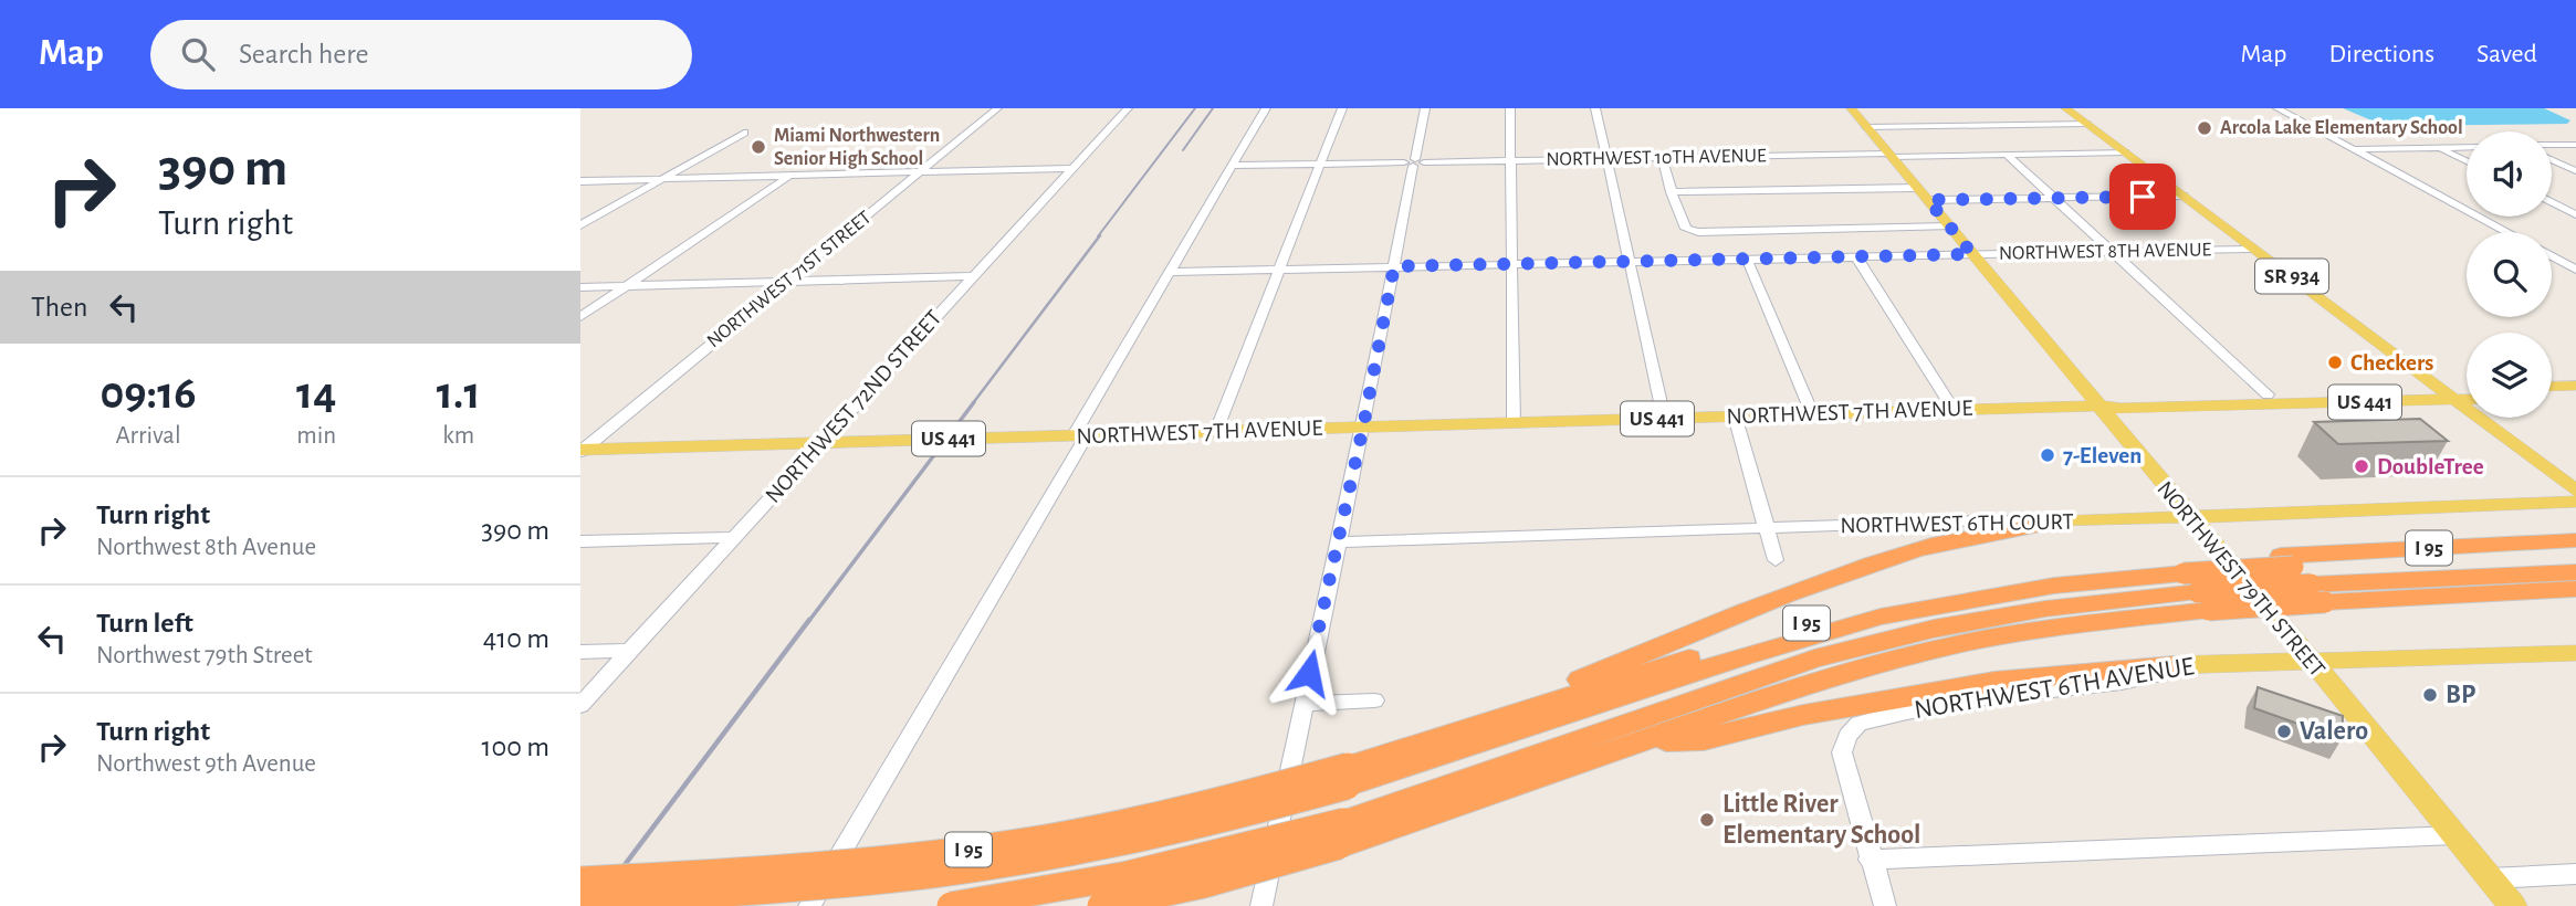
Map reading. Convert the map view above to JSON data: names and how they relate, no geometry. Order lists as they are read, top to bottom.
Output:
{
  "streets": {
    "highway": ["I 95"],
    "main road": [
      "SR 934",
      "US 441",
      "NORTHWEST 7TH AVENUE",
      "NORTHWEST 6TH COURT",
      "NORTHWEST 79TH STREET",
      "NORTHWEST 6TH AVENUE"
    ],
    "street": [
      "NORTHWEST 10TH AVENUE",
      "NORTHWEST 8TH AVENUE",
      "NORTHWEST 71ST STREET",
      "NORTHWEST 72ND STREET"
    ]
  },
  "crossings": [
    ["NORTHWEST 10TH AVENUE", "SR 934"],
    ["NORTHWEST 10TH AVENUE", "NORTHWEST 79TH STREET"],
    ["NORTHWEST 8TH AVENUE", "SR 934"],
    ["NORTHWEST 8TH AVENUE", "NORTHWEST 79TH STREET"],
    ["SR 934", "NORTHWEST 7TH AVENUE"],
    ["NORTHWEST 71ST STREET", "NORTHWEST 7TH AVENUE"],
    ["NORTHWEST 72ND STREET", "NORTHWEST 7TH AVENUE"],
    ["NORTHWEST 7TH AVENUE", "NORTHWEST 79TH STREET"],
    ["NORTHWEST 6TH COURT", "NORTHWEST 79TH STREET"],
    ["NORTHWEST 79TH STREET", "NORTHWEST 6TH AVENUE"]
  ],
  "places": [
    "Arcola Lake Elementary School",
    "Miami Northwestern Senior High School",
    "Checkers",
    "7-Eleven",
    "DoubleTree",
    "BP",
    "Valero",
    "Little River Elementary School"
  ],
  "page": {
    "header": "Map",
    "search": "Search here",
    "nav": ["Map", "Directions", "Saved"],
    "turn": ["390 m", "Turn right"],
    "then": "Then",
    "eta": [
      "09:16",
      "Arrival",
      "14",
      "min",
      "1.1",
      "km"
    ],
    "list": [
      {
        "name": "Turn right",
        "note": "Northwest 8th Avenue",
        "value": "390 m"
      },
      {
        "name": "Turn left",
        "note": "Northwest 79th Street",
        "value": "410 m"
      },
      {
        "name": "Turn right",
        "note": "Northwest 9th Avenue",
        "value": "100 m"
      }
    ]
  }
}
